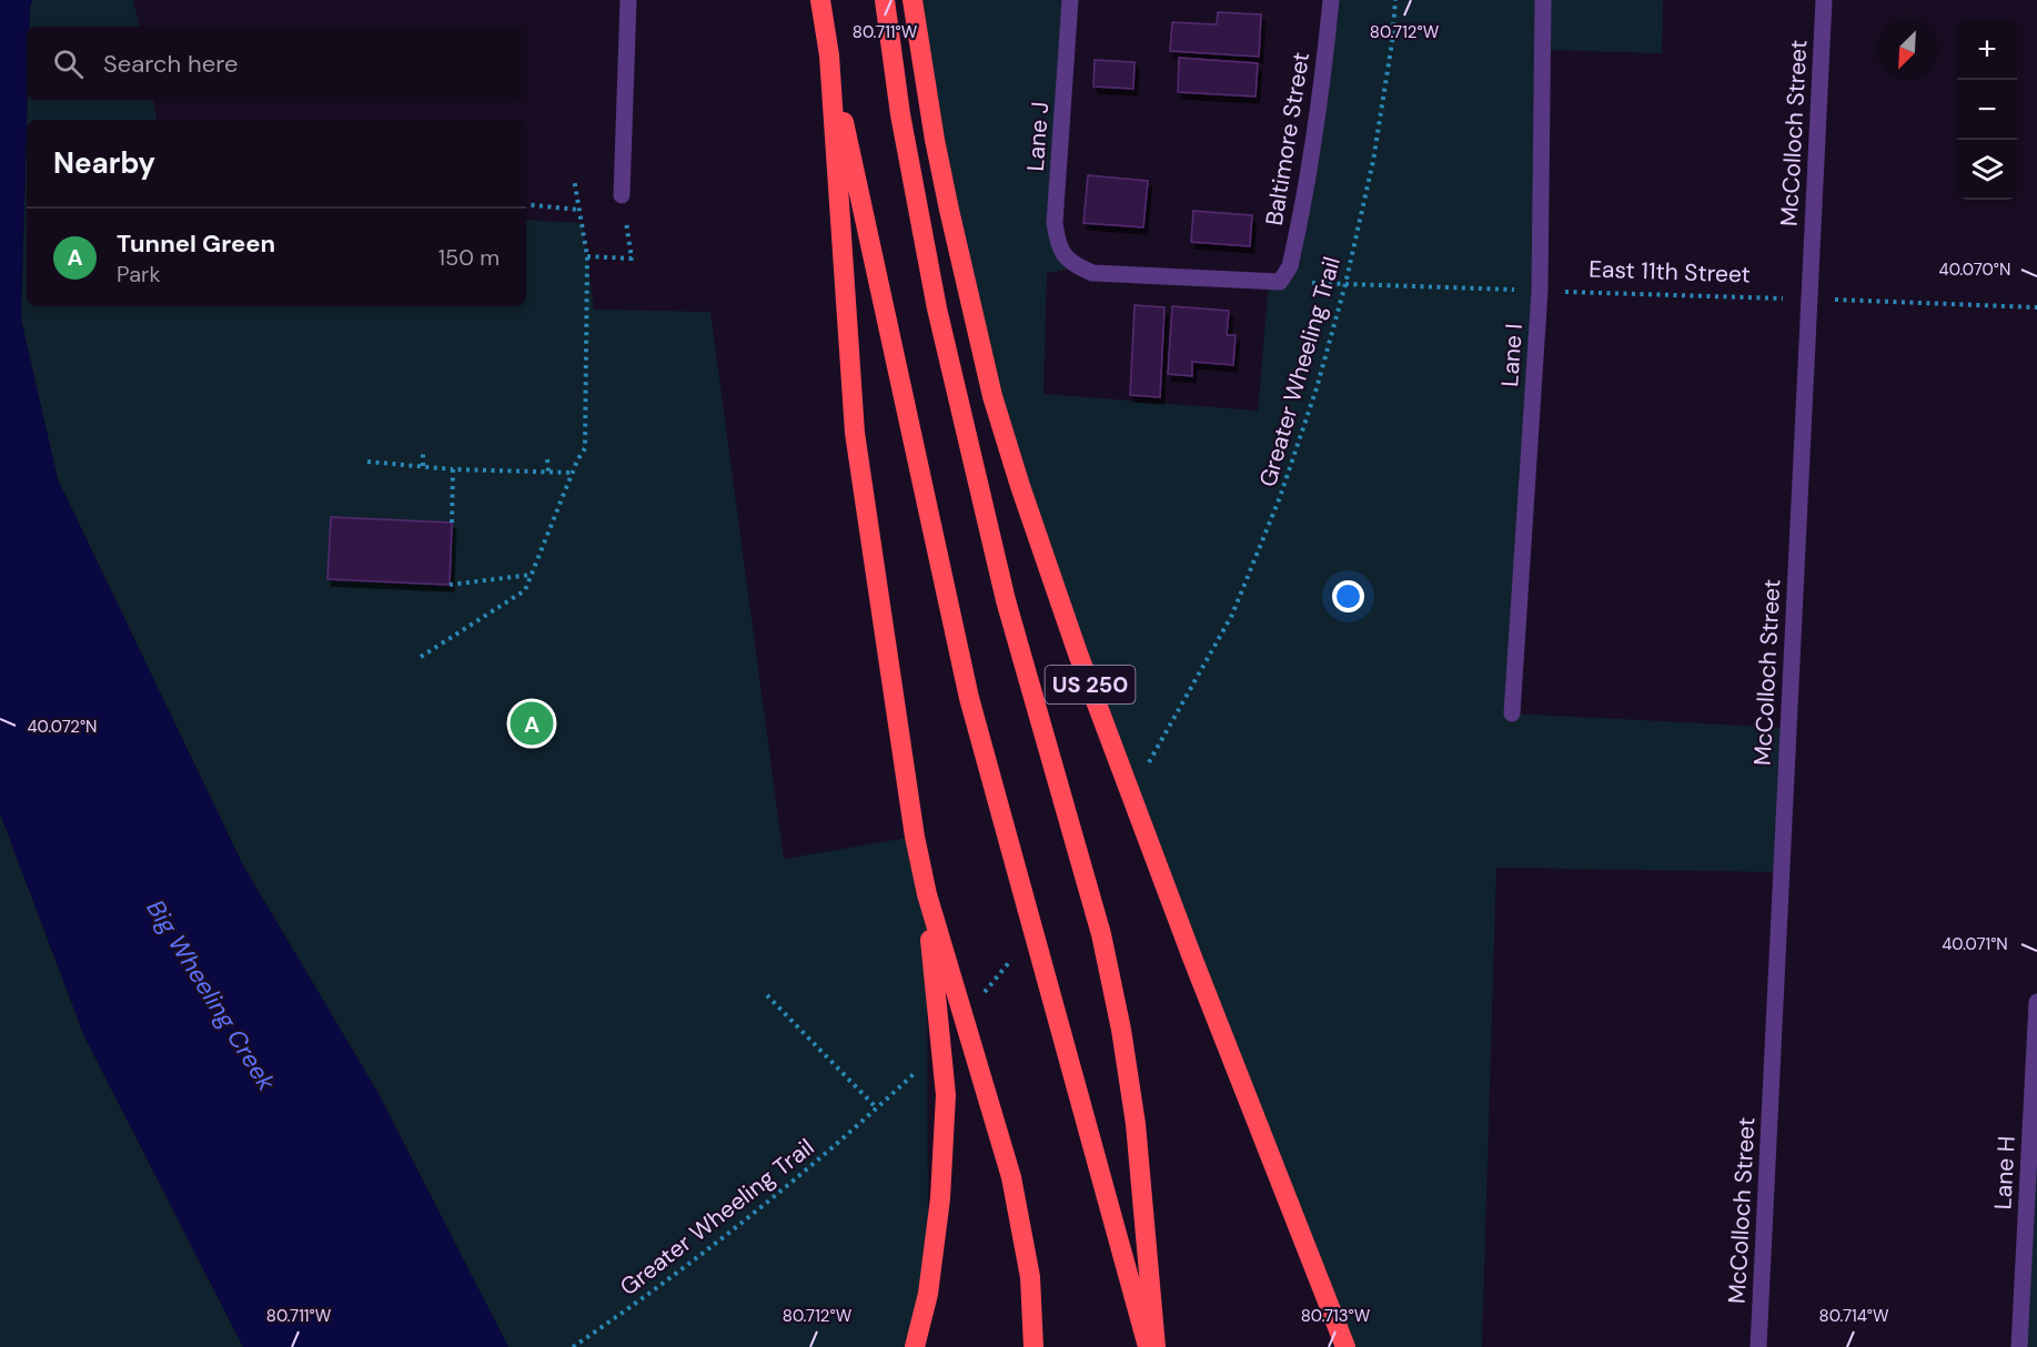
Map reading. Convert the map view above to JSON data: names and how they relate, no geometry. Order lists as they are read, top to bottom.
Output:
{
  "streets": {
    "highway": ["US 250"],
    "street": [
      "McColloch Street",
      "Lane J",
      "Baltimore Street",
      "Lane I",
      "Lane H"
    ],
    "path": ["East 11th Street", "Greater Wheeling Trail"]
  },
  "crossings": [
    ["McColloch Street", "East 11th Street"],
    ["Lane J", "Baltimore Street"],
    ["East 11th Street", "Lane I"],
    ["East 11th Street", "Greater Wheeling Trail"]
  ],
  "water": ["Big Wheeling Creek"],
  "north": "bottom left",
  "page": {
    "map_buttons": ["+", "−"],
    "search": "Search here",
    "heading": "Nearby",
    "list": [
      {
        "mark": "A",
        "name": "Tunnel Green",
        "note": "Park",
        "value": "150 m"
      }
    ],
    "pins": "A"
  },
  "coordinates": [
    "80.711°W",
    "80.712°W",
    "40.070°N",
    "40.072°N",
    "40.071°N",
    "80.713°W",
    "80.714°W"
  ]
}
